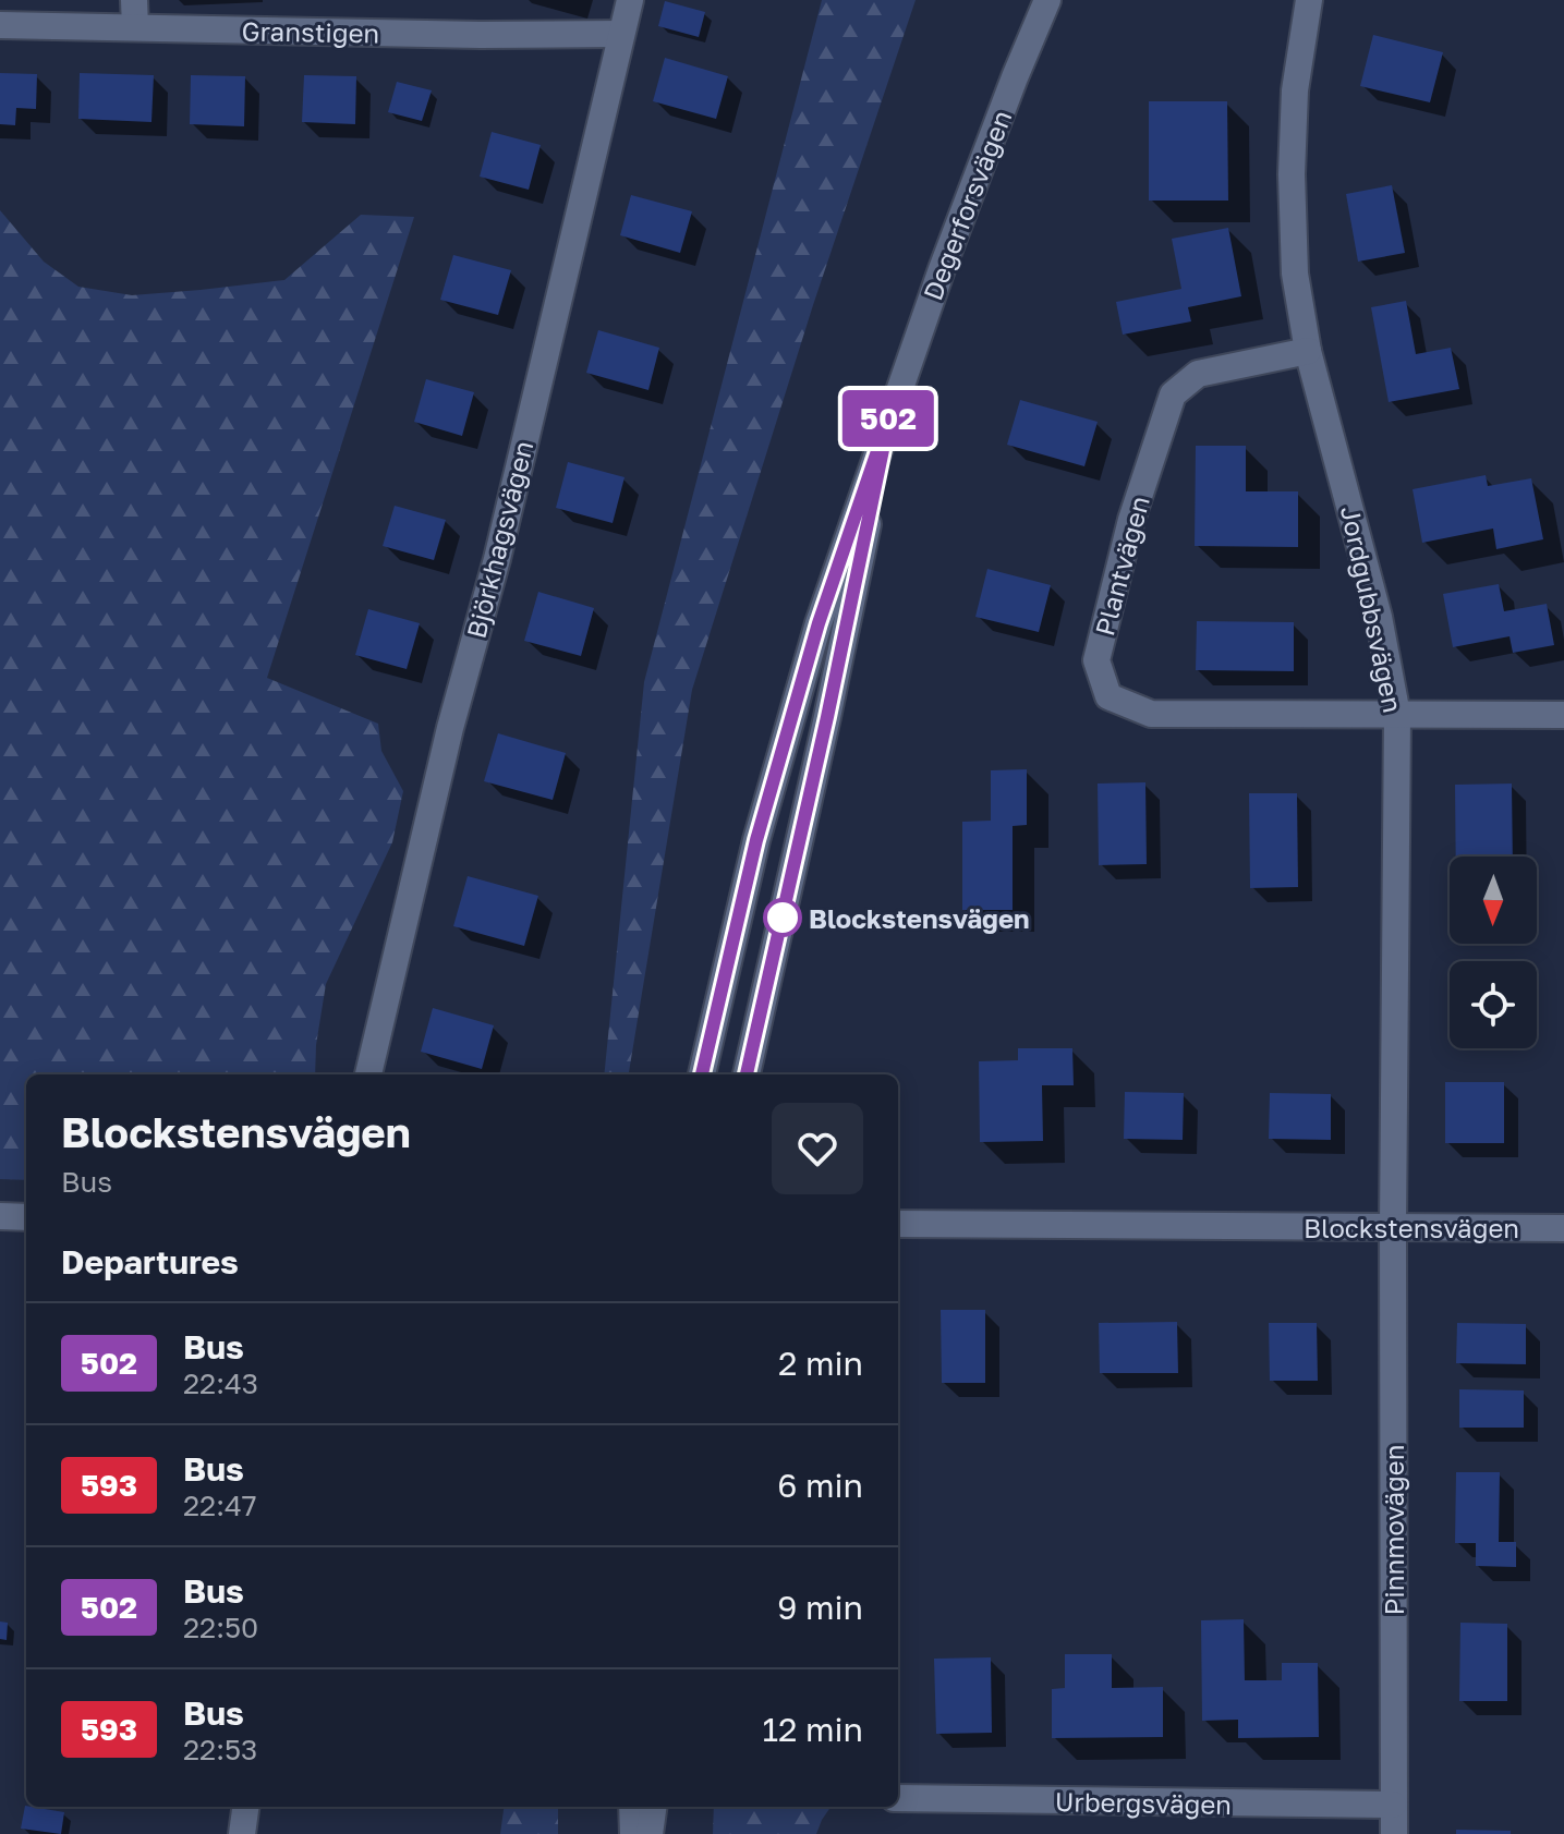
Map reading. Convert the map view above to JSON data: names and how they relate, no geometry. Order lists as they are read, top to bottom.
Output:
{
  "streets": {
    "street": [
      "Granstigen",
      "Degerforsvägen",
      "Björkhagsvägen",
      "Plantvägen",
      "Jordgubbsvägen",
      "Blockstensvägen",
      "Pinnmovägen",
      "Urbergsvägen"
    ]
  },
  "crossings": [
    ["Granstigen", "Björkhagsvägen"],
    ["Plantvägen", "Jordgubbsvägen"],
    ["Jordgubbsvägen", "Blockstensvägen"],
    ["Jordgubbsvägen", "Pinnmovägen"],
    ["Blockstensvägen", "Pinnmovägen"],
    ["Pinnmovägen", "Urbergsvägen"]
  ],
  "places": ["Blockstensvägen"],
  "lines": ["bus line 502"],
  "north": "bottom",
  "page": {
    "on_map": "502",
    "heading": [
      ["Blockstensvägen", "Bus"],
      "Departures"
    ],
    "list": [
      {
        "mark": "502",
        "name": "Bus",
        "note": "22:43",
        "value": "2 min"
      },
      {
        "mark": "593",
        "name": "Bus",
        "note": "22:47",
        "value": "6 min"
      },
      {
        "mark": "502",
        "name": "Bus",
        "note": "22:50",
        "value": "9 min"
      },
      {
        "mark": "593",
        "name": "Bus",
        "note": "22:53",
        "value": "12 min"
      }
    ]
  }
}
